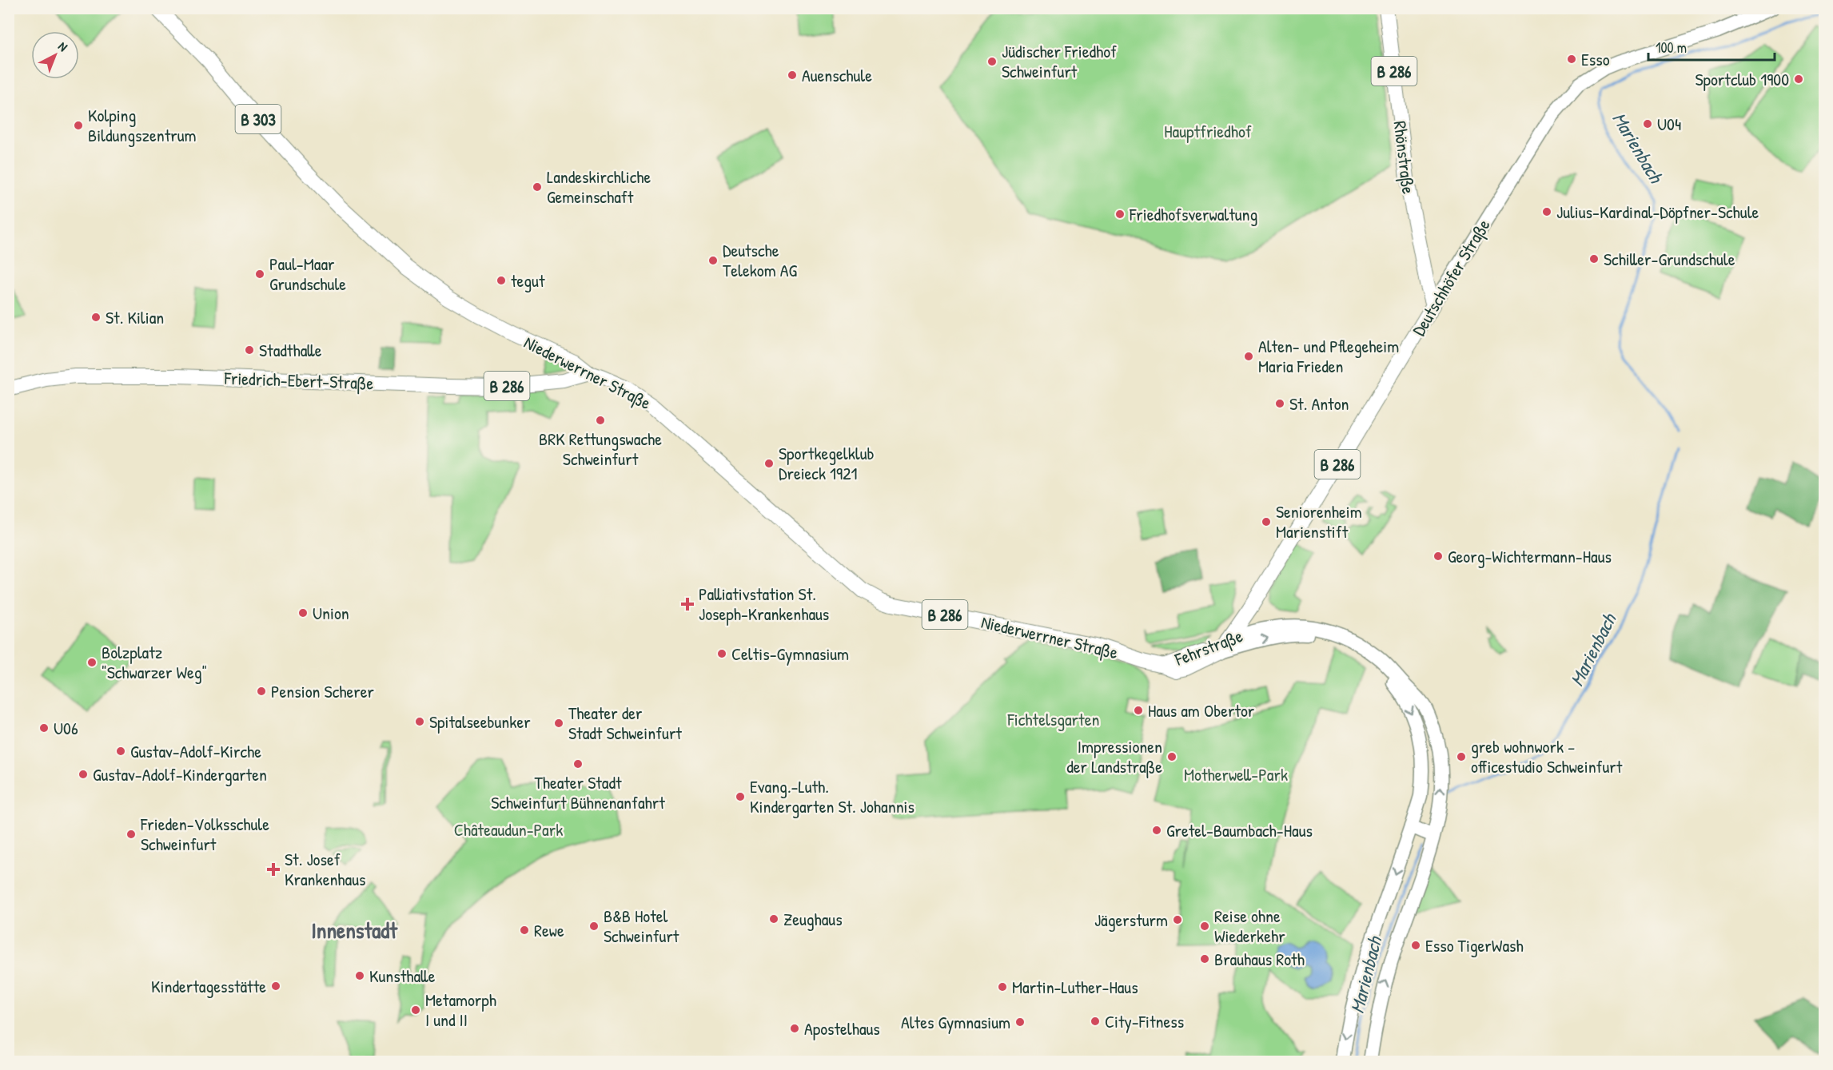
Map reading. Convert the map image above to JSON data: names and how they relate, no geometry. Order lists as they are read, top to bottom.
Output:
{
  "streets": {
    "main road": [
      "B 286",
      "B 303",
      "Rhönstraße",
      "Deutschhöfer Straße",
      "Niederwerrner Straße",
      "Friedrich-Ebert-Straße",
      "Fehrstraße"
    ]
  },
  "crossings": [
    ["Rhönstraße", "Deutschhöfer Straße"],
    ["Deutschhöfer Straße", "Fehrstraße"],
    ["Niederwerrner Straße", "Friedrich-Ebert-Straße"],
    ["Niederwerrner Straße", "Fehrstraße"]
  ],
  "districts": ["Innenstadt"],
  "water": ["Marienbach"],
  "parks": [
    "Hauptfriedhof",
    "Fichtelsgarten",
    "Motherwell-Park",
    "Châteaudun-Park"
  ],
  "places": {
    "other": [
      "Esso",
      "Jüdischer Friedhof Schweinfurt",
      "Auenschule",
      "Sportclub 1900",
      "U04",
      "Kolping Bildungszentrum",
      "Landeskirchliche Gemeinschaft",
      "Julius-Kardinal-Döpfner-Schule",
      "Friedhofsverwaltung",
      "Schiller-Grundschule",
      "Deutsche Telekom AG",
      "Paul-Maar Grundschule",
      "tegut",
      "St. Kilian",
      "Stadthalle",
      "Alten- und Pflegeheim Maria Frieden",
      "St. Anton",
      "BRK Rettungswache Schweinfurt",
      "Sportkegelklub Dreieck 1921",
      "Seniorenheim Marienstift",
      "Georg-Wichtermann-Haus",
      "Union",
      "Celtis-Gymnasium",
      "Bolzplatz \"Schwarzer Weg\"",
      "Pension Scherer",
      "Haus am Obertor",
      "Spitalseebunker",
      "Theater der Stadt Schweinfurt",
      "U06",
      "Gustav-Adolf-Kirche",
      "Impressionen der Landstraße",
      "greb wohnwork – officestudio Schweinfurt",
      "Theater Stadt Schweinfurt Bühnenanfahrt",
      "Gustav-Adolf-Kindergarten",
      "Evang.-Luth. Kindergarten St. Johannis",
      "Gretel-Baumbach-Haus",
      "Frieden-Volksschule Schweinfurt",
      "Zeughaus",
      "Jägersturm",
      "B&B Hotel Schweinfurt",
      "Reise ohne Wiederkehr",
      "Rewe",
      "Esso TigerWash",
      "Brauhaus Roth",
      "Kunsthalle",
      "Kindertagesstätte",
      "Martin-Luther-Haus",
      "Metamorph I und II",
      "City-Fitness",
      "Altes Gymnasium",
      "Apostelhaus"
    ],
    "health": ["Palliativstation St. Joseph-Krankenhaus", "St. Josef Krankenhaus"]
  },
  "scale_bar": "100 m",
  "north": "top right"
}
